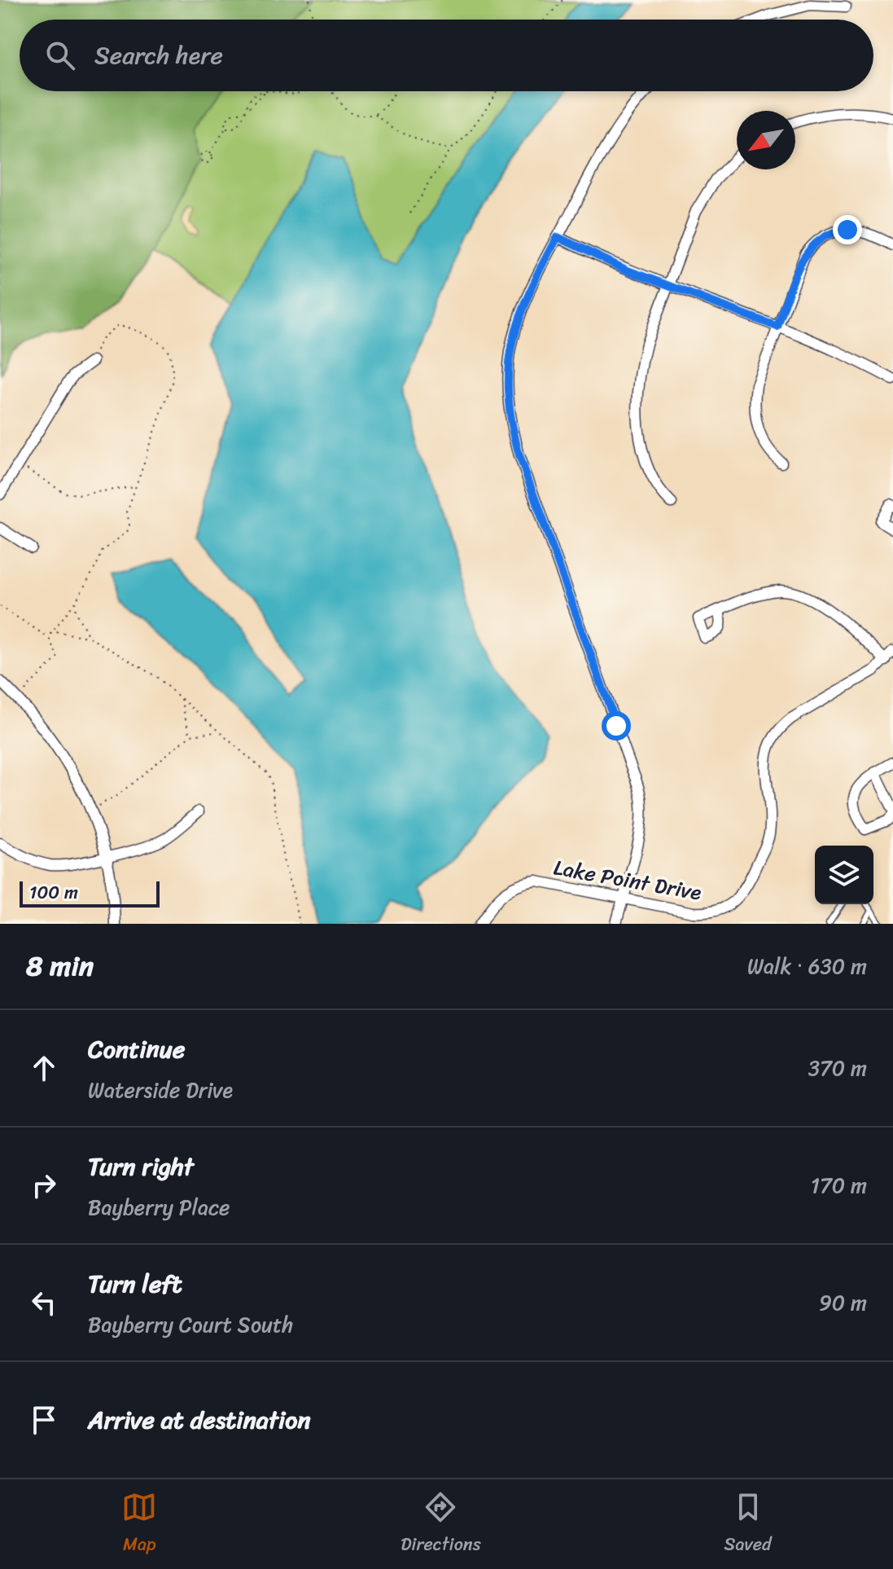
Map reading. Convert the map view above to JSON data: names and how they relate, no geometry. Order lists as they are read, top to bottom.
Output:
{
  "streets": {
    "street": ["Lake Point Drive"]
  },
  "scale_bar": "100 m",
  "north": "bottom left",
  "page": {
    "search": "Search here",
    "scale": "100 m",
    "heading": ["8 min", "Walk · 630 m"],
    "list": [
      ["Continue", "Waterside Drive", "370 m"],
      ["Turn right", "Bayberry Place", "170 m"],
      ["Turn left", "Bayberry Court South", "90 m"],
      "Arrive at destination"
    ],
    "nav": ["Map", "Directions", "Saved"]
  }
}
